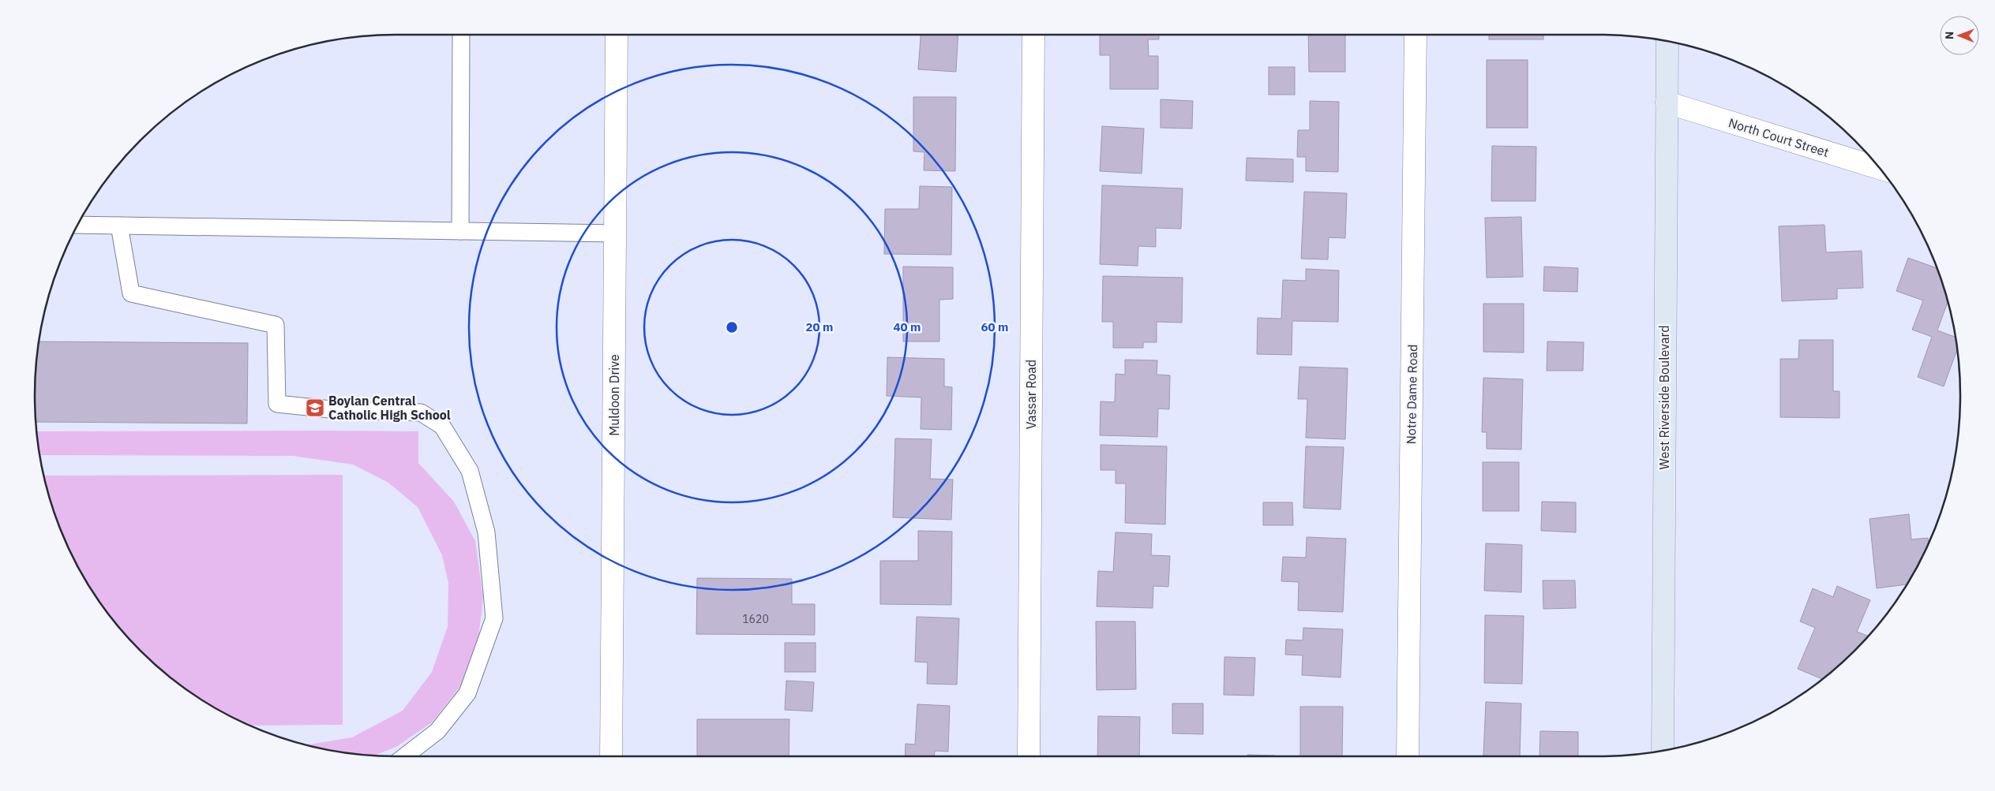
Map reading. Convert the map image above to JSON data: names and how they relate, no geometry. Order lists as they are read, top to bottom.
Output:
{
  "streets": {
    "main road": ["West Riverside Boulevard"],
    "street": [
      "North Court Street",
      "Vassar Road",
      "Notre Dame Road",
      "Muldoon Drive"
    ]
  },
  "crossings": [
    ["North Court Street", "West Riverside Boulevard"]
  ],
  "places": {
    "school or university": ["Boylan Central Catholic High School"]
  },
  "house_numbers": ["1620"],
  "north": "left",
  "rings": ["20 m", "40 m", "60 m"]
}
